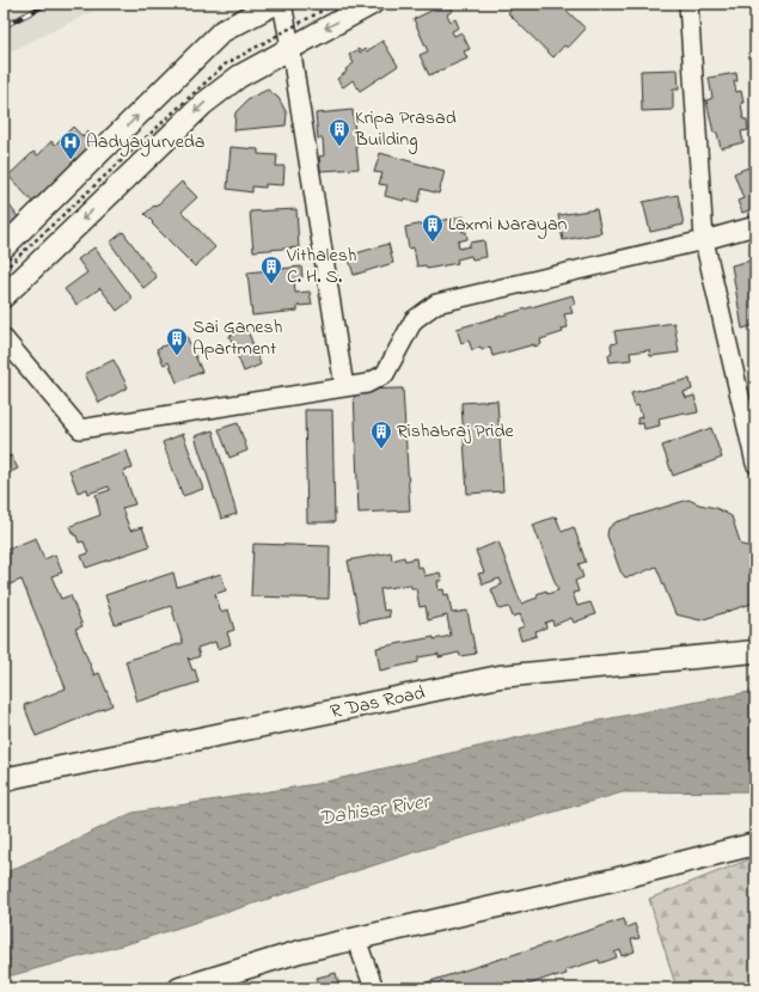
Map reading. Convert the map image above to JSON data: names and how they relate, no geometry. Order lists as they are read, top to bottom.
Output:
{
  "streets": {
    "street": ["R Das Road"]
  },
  "water": ["Dahisar River"],
  "places": {
    "building": [
      "Kripa Prasad Building",
      "Laxmi Narayan",
      "Vithalesh C. H. S.",
      "Sai Ganesh Apartment",
      "Rishabraj Pride"
    ],
    "hospital": ["Aadyayurveda"]
  }
}
